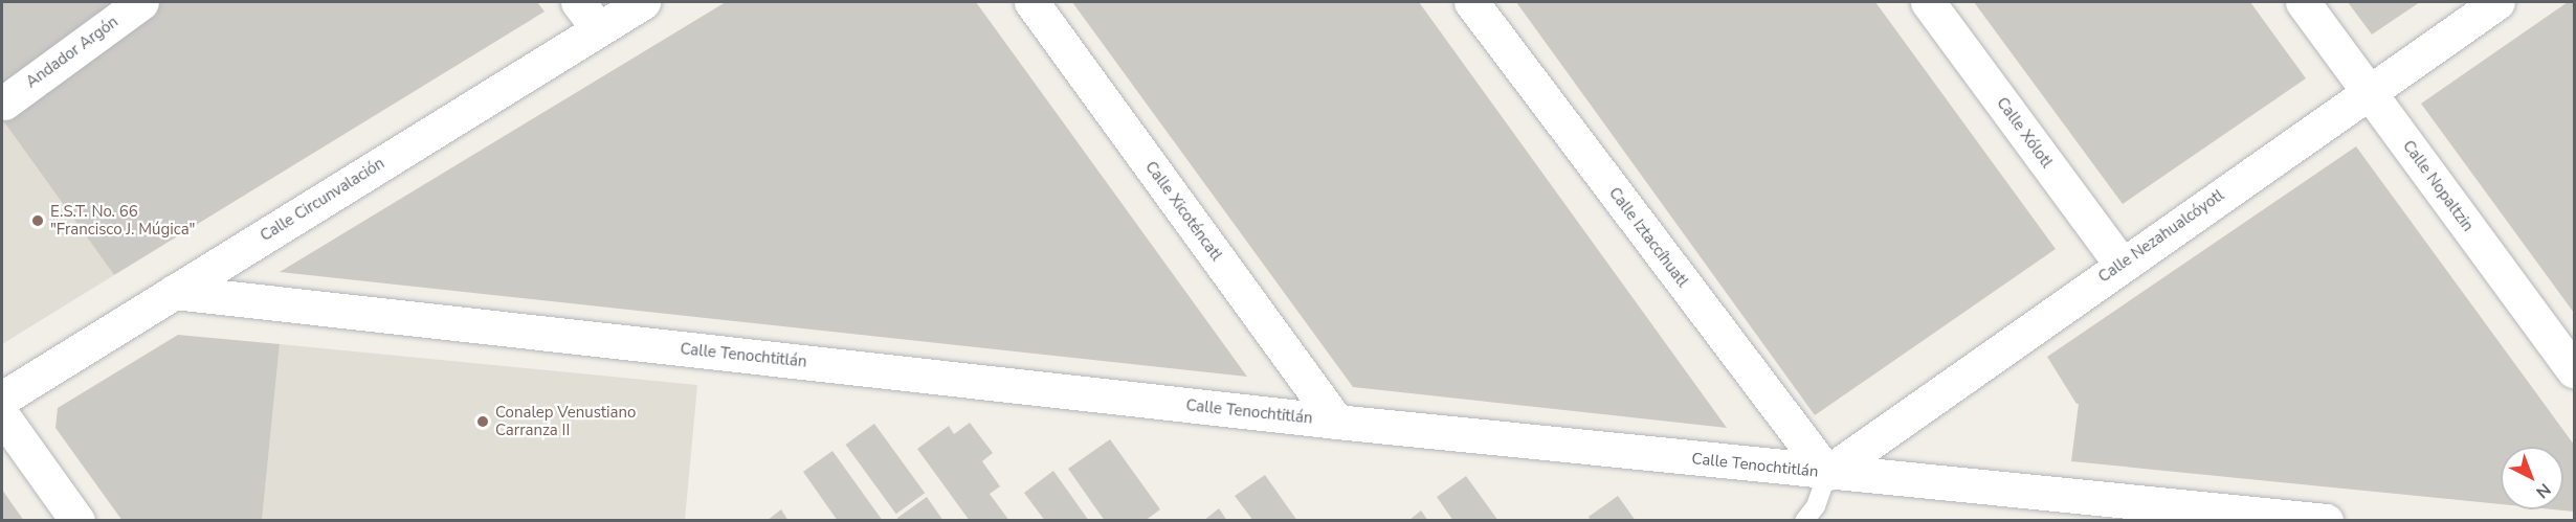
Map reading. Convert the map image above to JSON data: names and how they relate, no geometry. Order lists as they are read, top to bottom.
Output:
{
  "streets": {
    "street": [
      "Andador Argón",
      "Calle Xólotl",
      "Calle Nopaltzin",
      "Calle Circunvalación",
      "Calle Xicoténcatl",
      "Calle Nezahualcóyotl",
      "Calle Iztaccíhuatl",
      "Calle Tenochtitlán"
    ]
  },
  "crossings": [
    ["Calle Xólotl", "Calle Nezahualcóyotl"],
    ["Calle Nopaltzin", "Calle Nezahualcóyotl"],
    ["Calle Circunvalación", "Calle Tenochtitlán"],
    ["Calle Xicoténcatl", "Calle Tenochtitlán"],
    ["Calle Nezahualcóyotl", "Calle Iztaccíhuatl"],
    ["Calle Nezahualcóyotl", "Calle Tenochtitlán"],
    ["Calle Iztaccíhuatl", "Calle Tenochtitlán"]
  ],
  "places": ["E.S.T. No. 66 \"Francisco J. Múgica\"", "Conalep Venustiano Carranza II"],
  "north": "bottom right"
}
